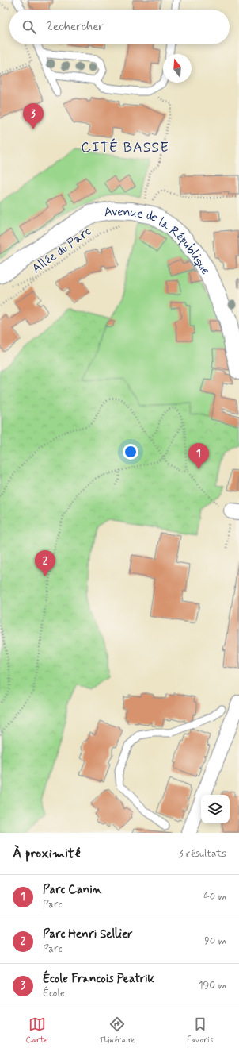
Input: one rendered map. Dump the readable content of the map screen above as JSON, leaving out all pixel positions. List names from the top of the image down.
{
  "streets": {
    "street": ["Avenue de la République"],
    "path": ["Allée du Parc"]
  },
  "districts": ["CITÉ BASSE"],
  "north": "top",
  "page": {
    "search": "Rechercher",
    "pins": ["3", "1", "2"],
    "heading": ["À proximité", "3 résultats"],
    "list": [
      {
        "mark": "1",
        "name": "Parc Canin",
        "note": "Parc",
        "value": "40 m"
      },
      {
        "mark": "2",
        "name": "Parc Henri Sellier",
        "note": "Parc",
        "value": "90 m"
      },
      {
        "mark": "3",
        "name": "École Francois Peatrik",
        "note": "École",
        "value": "190 m"
      }
    ],
    "nav": ["Carte", "Itinéraire", "Favoris"]
  }
}
